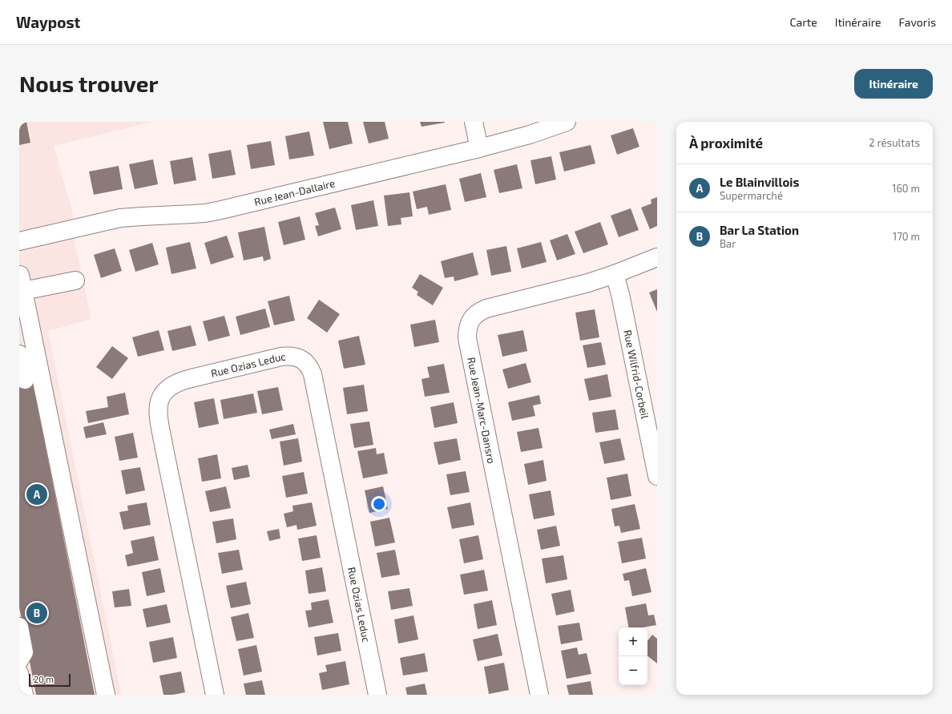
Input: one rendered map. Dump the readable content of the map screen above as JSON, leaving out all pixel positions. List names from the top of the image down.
{
  "streets": {
    "street": [
      "Rue Jean-Dallaire",
      "Rue Ozias Leduc",
      "Rue Wilfrid-Corbeil",
      "Rue Jean-Marc-Dansro"
    ]
  },
  "crossings": [
    ["Rue Wilfrid-Corbeil", "Rue Jean-Marc-Dansro"]
  ],
  "scale_bar": "20 m",
  "page": {
    "header": "Waypost",
    "nav": ["Carte", "Itinéraire", "Favoris"],
    "buttons": "Itinéraire",
    "title": "Nous trouver",
    "heading": ["À proximité", "2 résultats"],
    "list": [
      {
        "mark": "A",
        "name": "Le Blainvillois",
        "note": "Supermarché",
        "value": "160 m"
      },
      {
        "mark": "B",
        "name": "Bar La Station",
        "note": "Bar",
        "value": "170 m"
      }
    ],
    "pins": ["A", "B"],
    "map_buttons": ["+", "−"],
    "scale": "20 m"
  }
}
